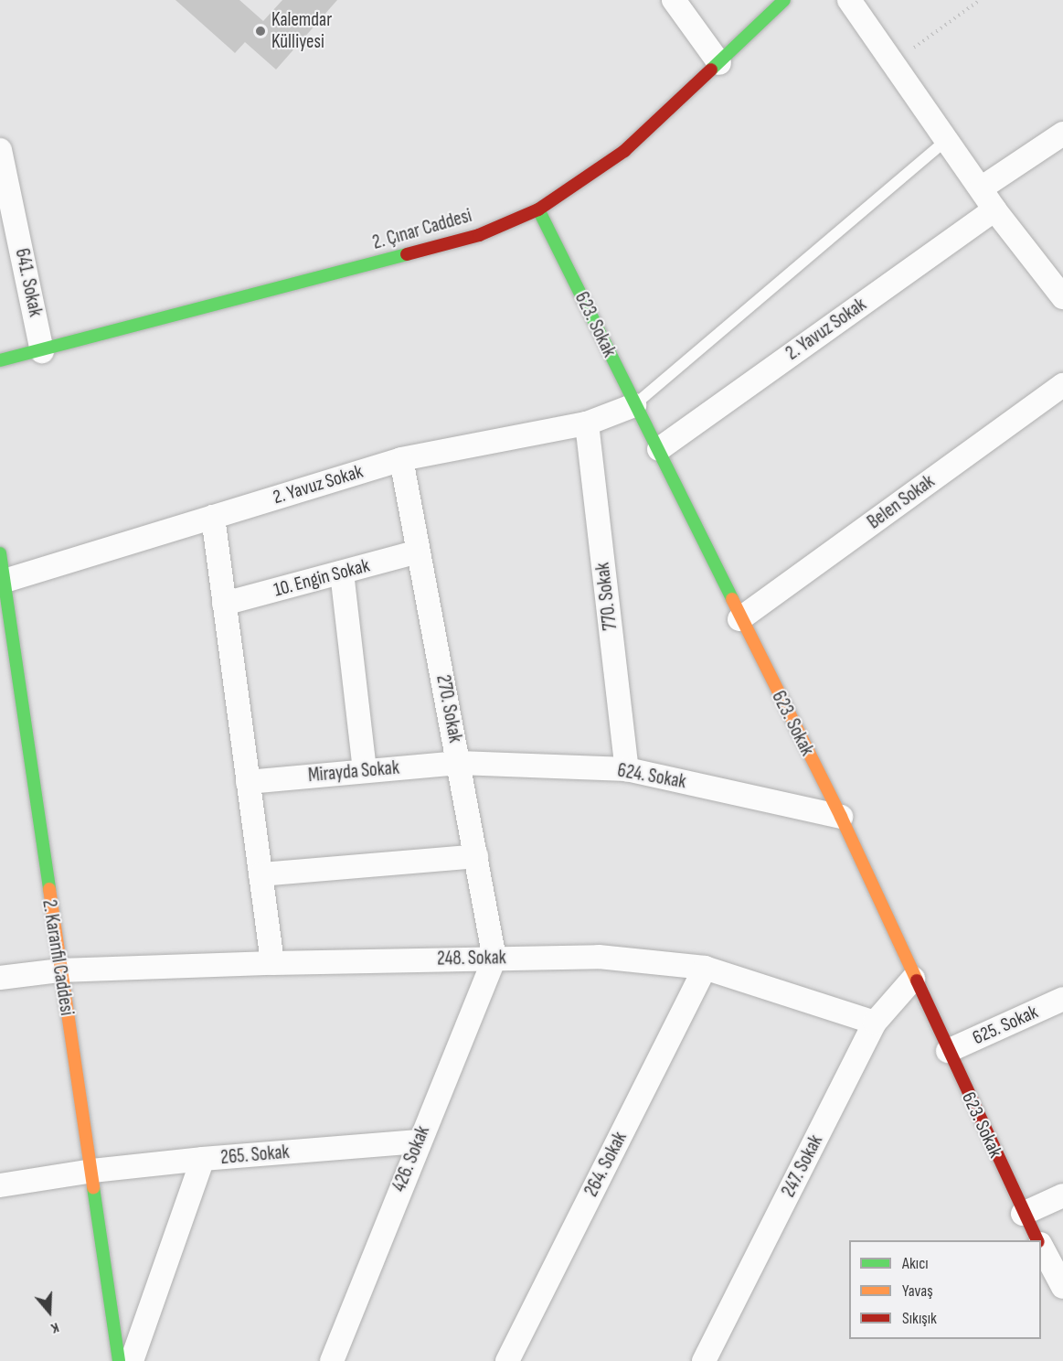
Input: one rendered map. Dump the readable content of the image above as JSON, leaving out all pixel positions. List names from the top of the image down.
{
  "streets": {
    "street": [
      "2. Çınar Caddesi",
      "641. Sokak",
      "623. Sokak",
      "2. Yavuz Sokak",
      "Belen Sokak",
      "10. Engin Sokak",
      "770. Sokak",
      "270. Sokak",
      "Mirayda Sokak",
      "624. Sokak",
      "2. Karanfil Caddesi",
      "248. Sokak",
      "625. Sokak",
      "265. Sokak",
      "426. Sokak",
      "264. Sokak",
      "247. Sokak"
    ]
  },
  "crossings": [
    ["2. Çınar Caddesi", "641. Sokak"],
    ["2. Çınar Caddesi", "623. Sokak"],
    ["623. Sokak", "2. Yavuz Sokak"],
    ["623. Sokak", "Belen Sokak"],
    ["623. Sokak", "624. Sokak"],
    ["623. Sokak", "625. Sokak"],
    ["623. Sokak", "247. Sokak"],
    ["2. Yavuz Sokak", "770. Sokak"],
    ["2. Yavuz Sokak", "270. Sokak"],
    ["2. Yavuz Sokak", "2. Karanfil Caddesi"],
    ["10. Engin Sokak", "270. Sokak"],
    ["770. Sokak", "624. Sokak"],
    ["270. Sokak", "Mirayda Sokak"],
    ["270. Sokak", "624. Sokak"],
    ["270. Sokak", "248. Sokak"],
    ["270. Sokak", "426. Sokak"],
    ["Mirayda Sokak", "624. Sokak"],
    ["2. Karanfil Caddesi", "248. Sokak"],
    ["2. Karanfil Caddesi", "265. Sokak"],
    ["248. Sokak", "426. Sokak"],
    ["248. Sokak", "264. Sokak"],
    ["248. Sokak", "247. Sokak"],
    ["265. Sokak", "426. Sokak"]
  ],
  "places": ["Kalemdar Külliyesi"],
  "legend": ["Akıcı", "Yavaş", "Sıkışık"],
  "north": "bottom"
}
